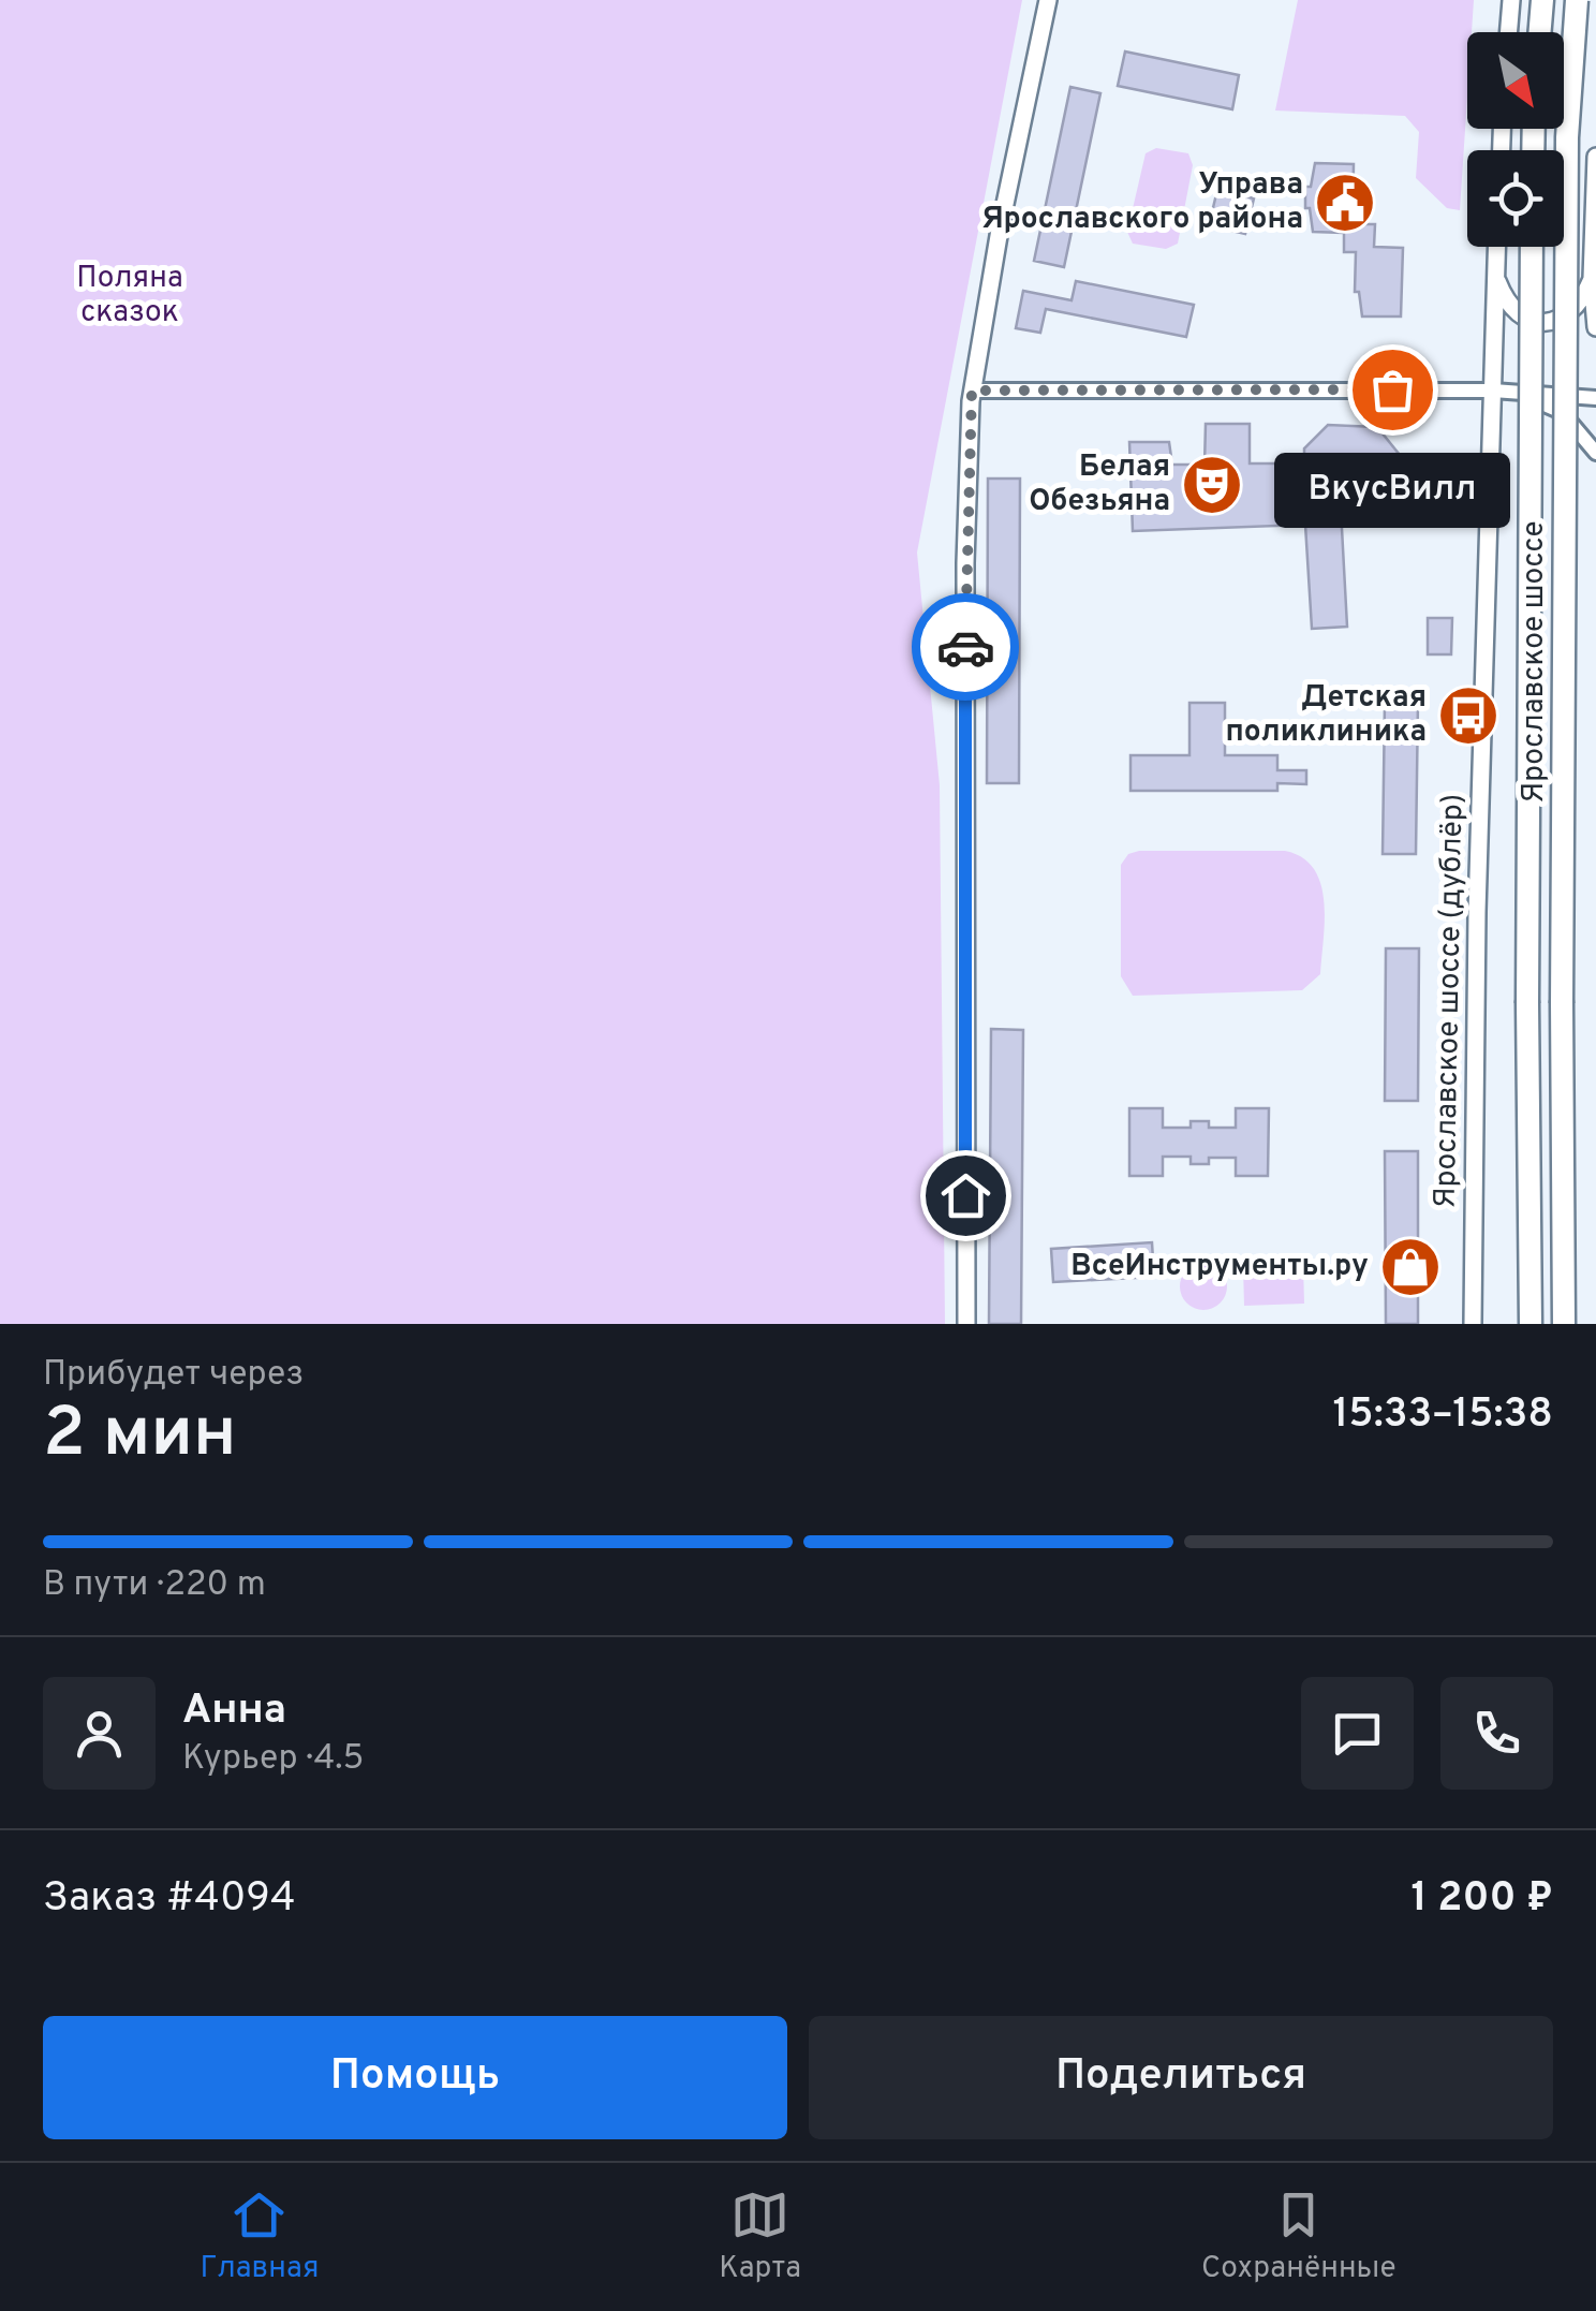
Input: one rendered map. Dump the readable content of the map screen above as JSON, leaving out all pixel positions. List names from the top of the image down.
{
  "streets": {
    "main road": ["Ярославское шоссе"],
    "street": ["Ярославское шоссе (дублёр)"]
  },
  "parks": ["Поляна сказок"],
  "places": {
    "public building": ["Управа Ярославского района"],
    "other": ["ВкусВилл"],
    "theatre": ["Белая Обезьяна"],
    "bus stop": ["Детская поликлиника"],
    "shop": ["ВсеИнструменты.ру"]
  },
  "north": "bottom right",
  "page": {
    "bubble": "ВкусВилл",
    "heading": ["2 мин", "Прибудет через", "15:33–15:38"],
    "panel": [
      "Анна",
      "Курьер · 4.5",
      "Заказ #4094",
      "1 200 ₽"
    ],
    "bar": "В пути · 220 m",
    "buttons": ["Помощь", "Поделиться"],
    "tabs": ["Главная", "Карта", "Сохранённые"]
  }
}
